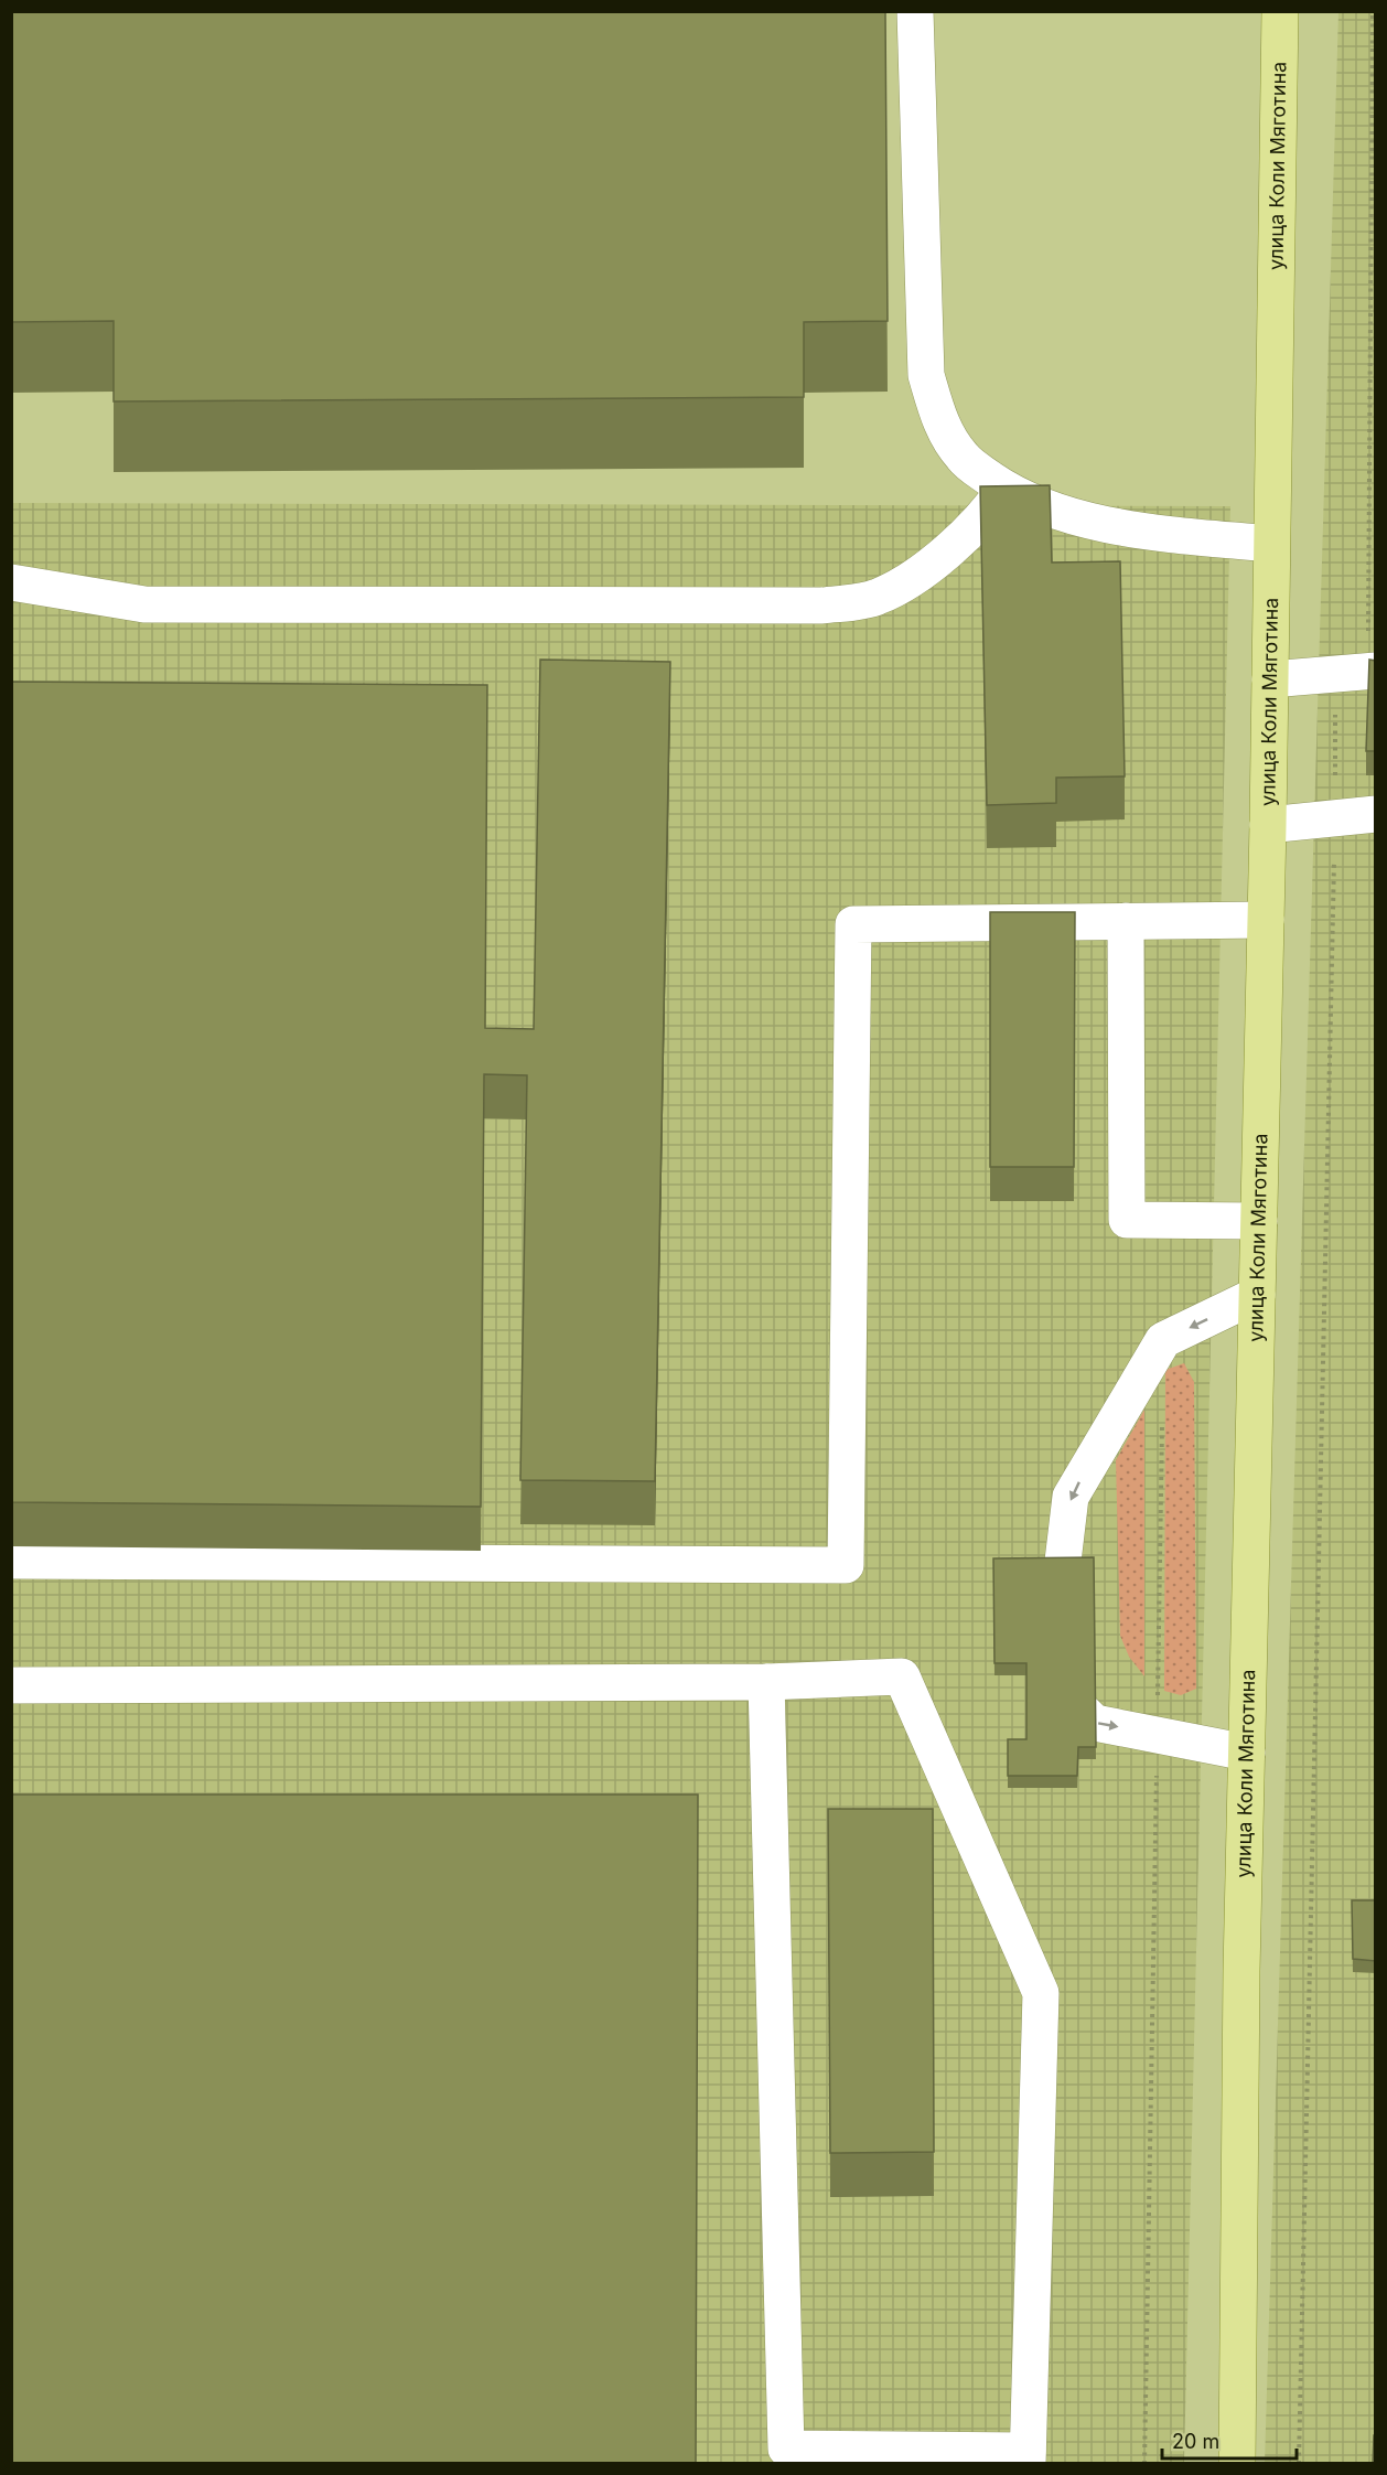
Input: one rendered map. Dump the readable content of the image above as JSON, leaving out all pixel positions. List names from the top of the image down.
{
  "streets": {
    "main road": ["улица Коли Мяготина"]
  },
  "scale_bar": "20 m"
}
